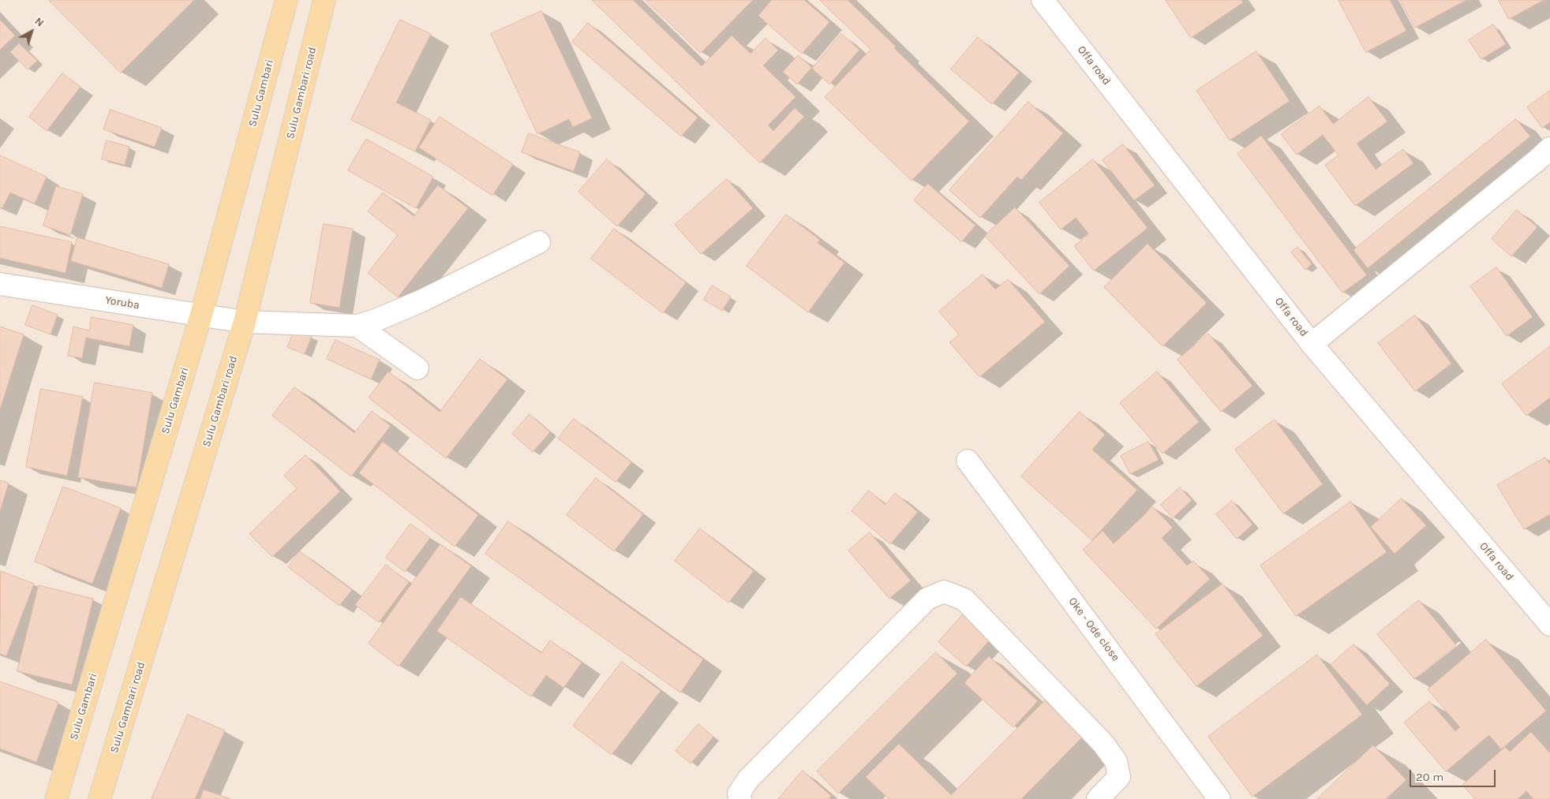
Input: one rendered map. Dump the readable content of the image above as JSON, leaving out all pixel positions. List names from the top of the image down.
{
  "streets": {
    "main road": ["Sulu Gambari", "Sulu Gambari road"],
    "street": ["Offa road", "Yoruba", "Oke - Ode close"]
  },
  "crossings": [
    ["Sulu Gambari", "Yoruba"],
    ["Sulu Gambari road", "Yoruba"]
  ],
  "scale_bar": "20 m",
  "north": "top right"
}
